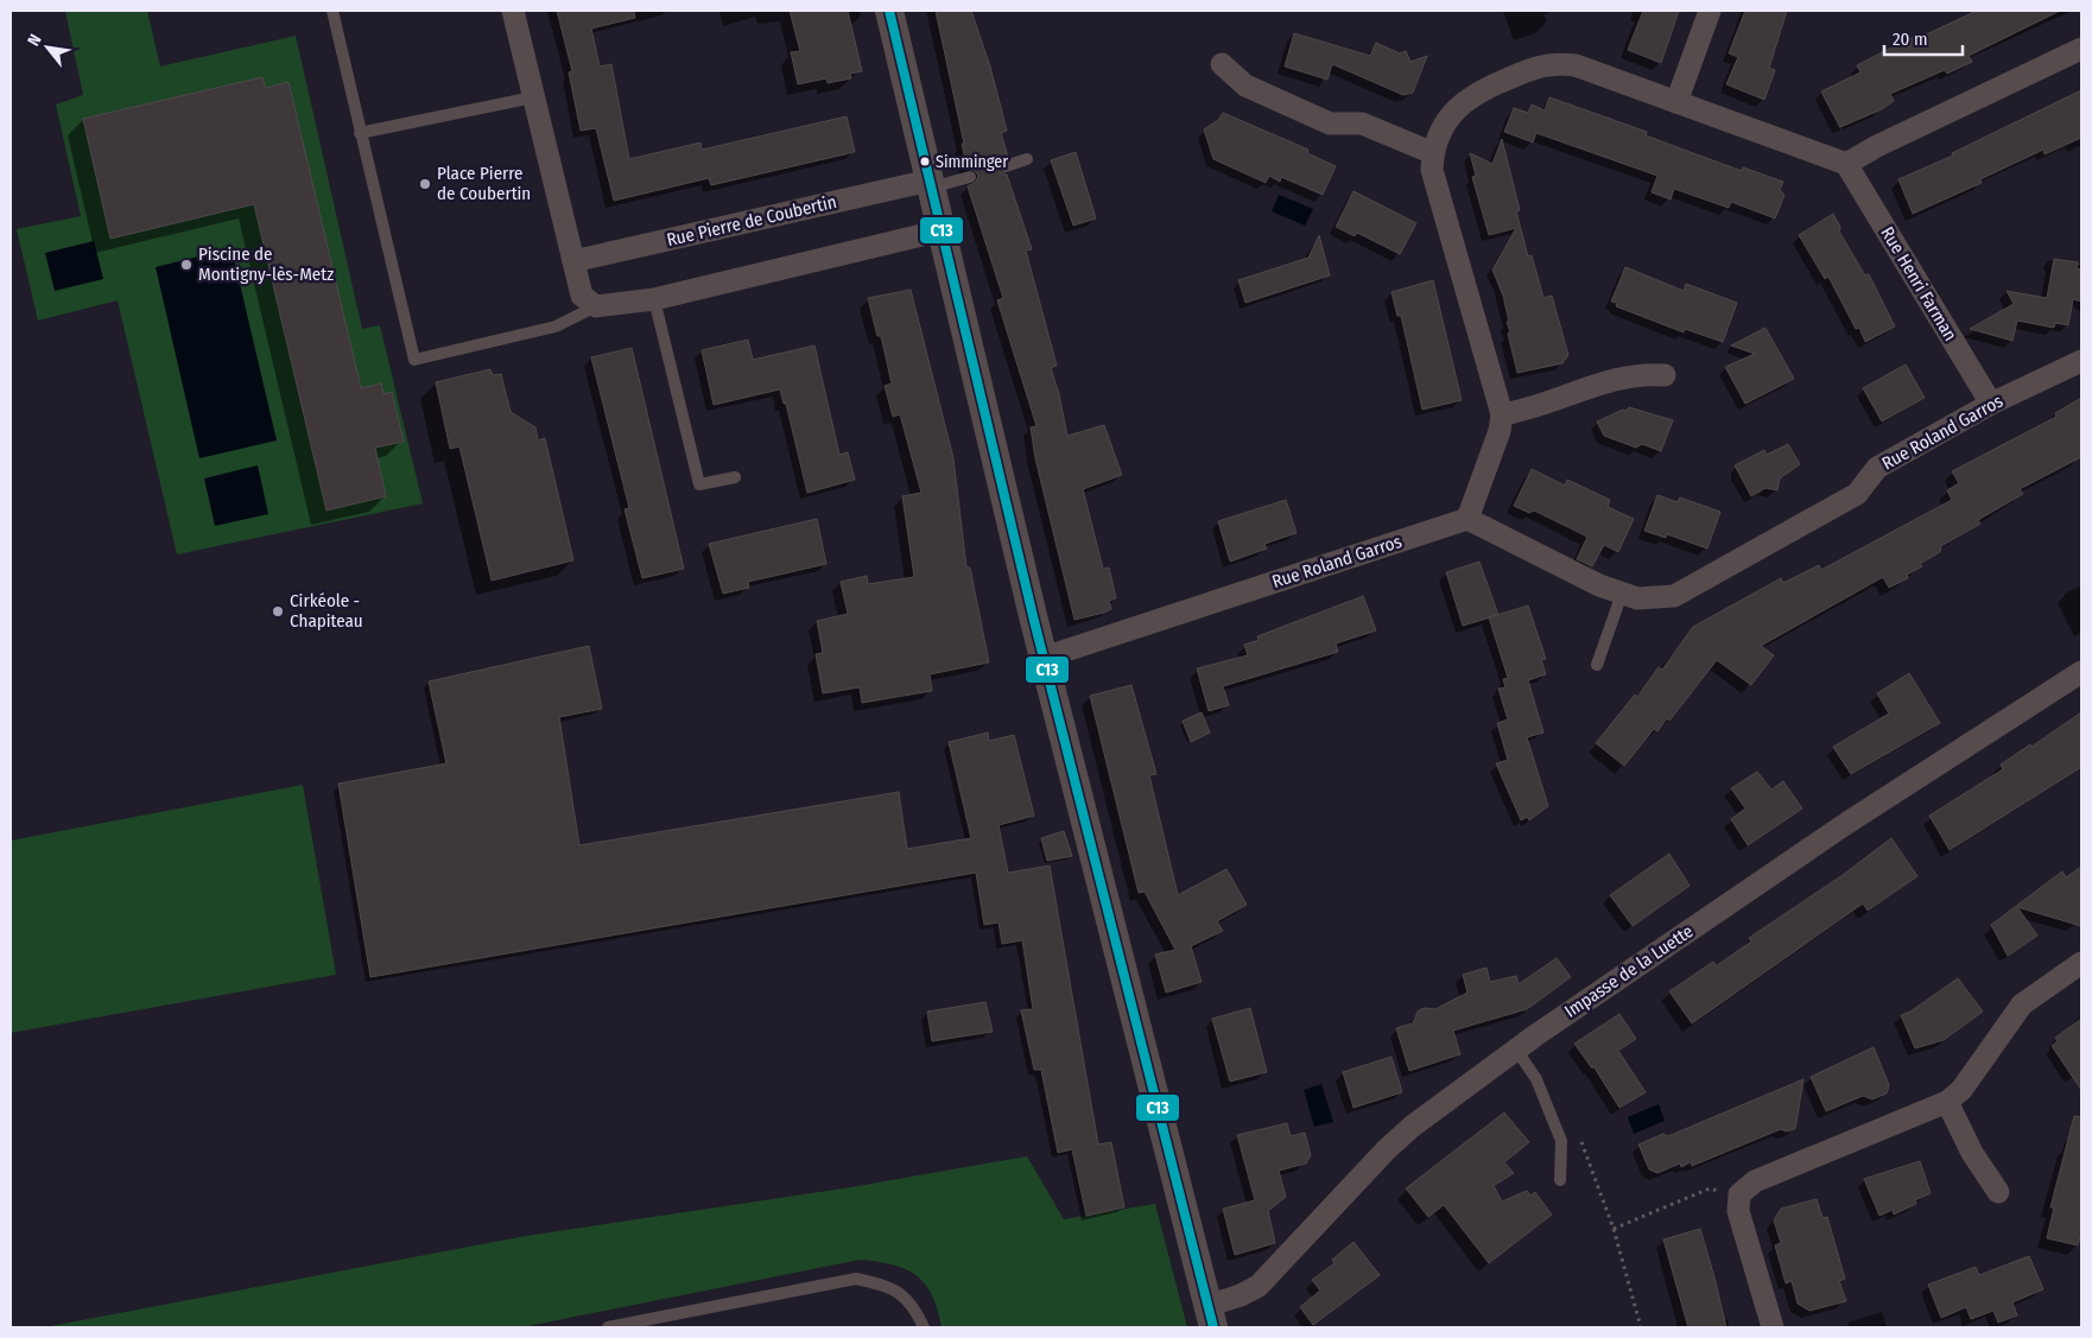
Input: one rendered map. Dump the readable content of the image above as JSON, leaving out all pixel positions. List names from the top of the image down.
{
  "streets": {
    "street": [
      "Rue Pierre de Coubertin",
      "Rue Henri Farman",
      "Rue Roland Garros",
      "Impasse de la Luette"
    ]
  },
  "crossings": [
    ["Rue Henri Farman", "Rue Roland Garros"]
  ],
  "places": [
    "Simminger",
    "Place Pierre de Coubertin",
    "Piscine de Montigny-lès-Metz",
    "Cirkéole - Chapiteau"
  ],
  "lines": ["transit line C13"],
  "scale_bar": "20 m",
  "north": "top left"
}
